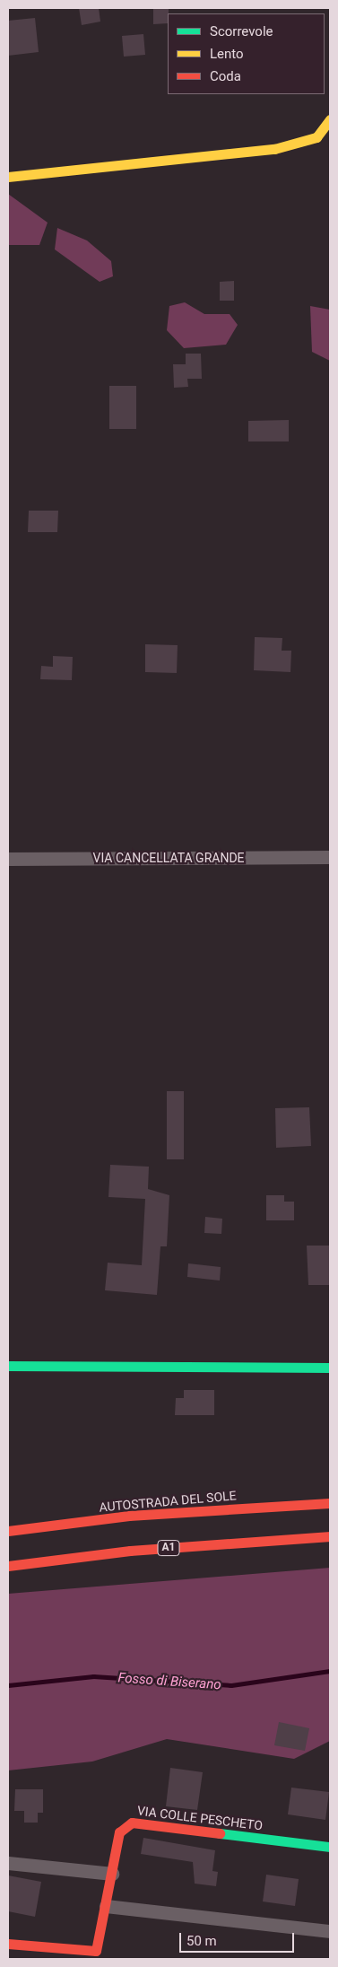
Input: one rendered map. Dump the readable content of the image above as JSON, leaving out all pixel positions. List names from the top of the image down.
{
  "streets": {
    "main road": ["AUTOSTRADA DEL SOLE", "A1", "VIA COLLE PESCHETO"],
    "street": ["VIA CANCELLATA GRANDE"]
  },
  "water": ["Fosso di Biserano"],
  "legend": ["Scorrevole", "Lento", "Coda"],
  "scale_bar": "50 m"
}
